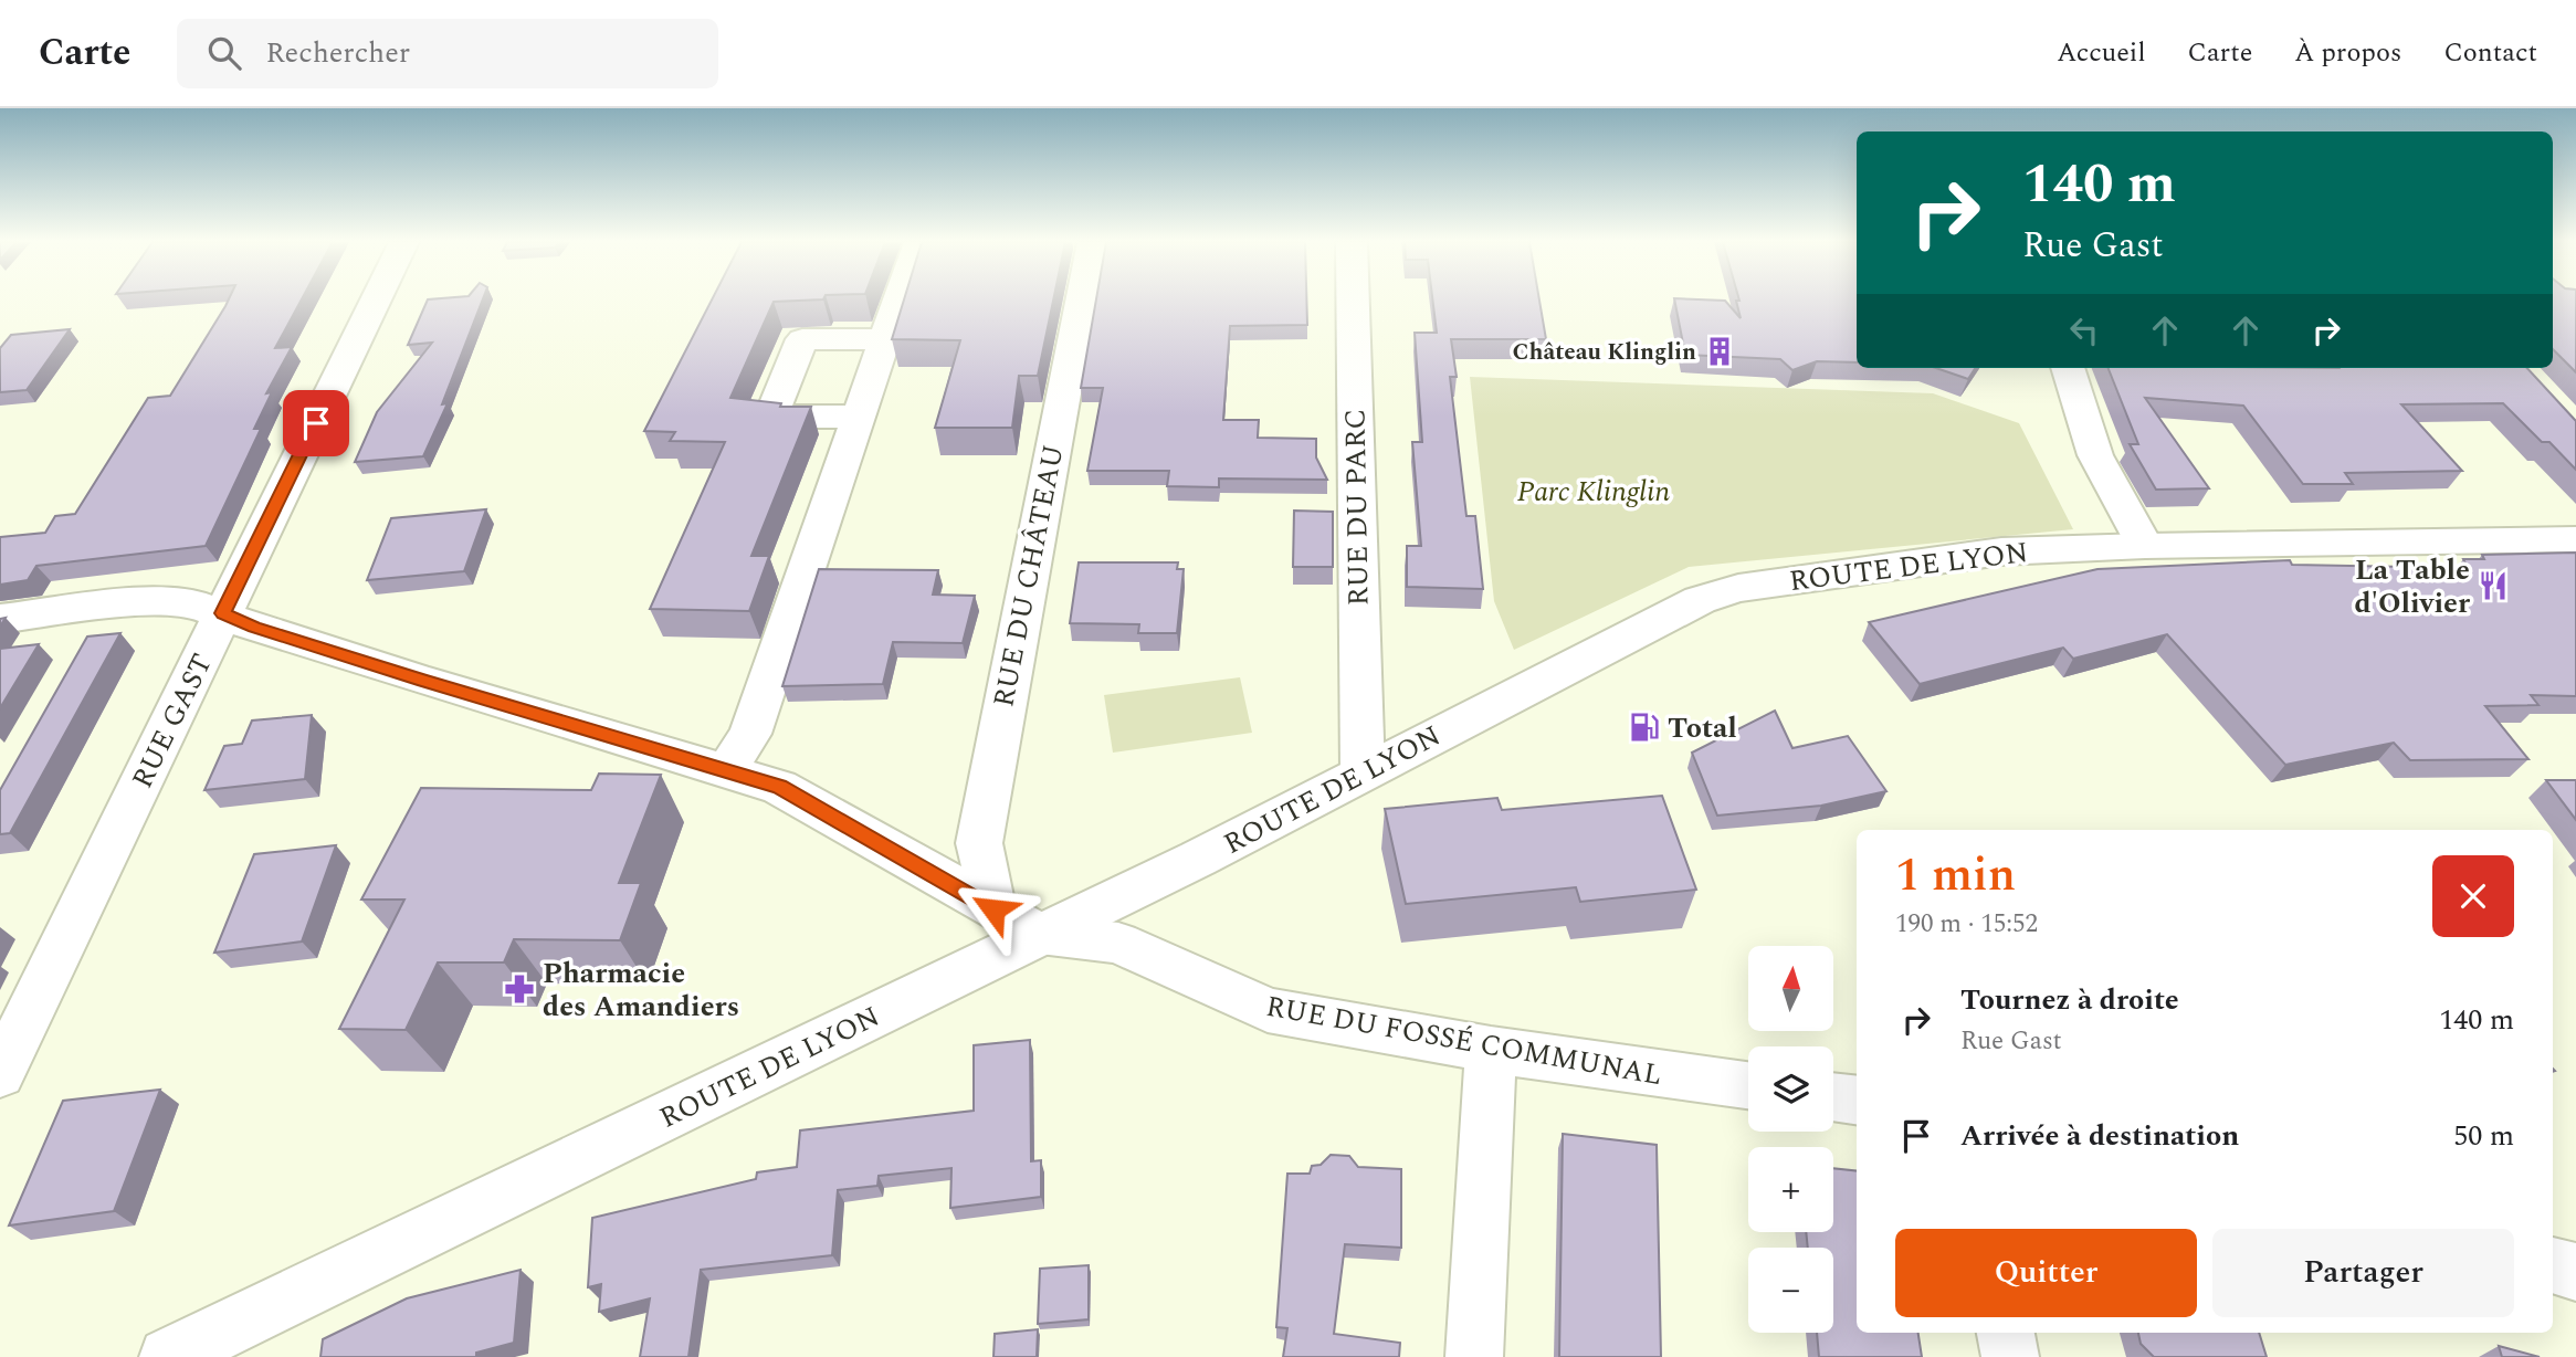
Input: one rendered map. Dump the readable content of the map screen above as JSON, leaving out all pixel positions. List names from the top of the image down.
{
  "streets": {
    "street": [
      "RUE DU PARC",
      "ROUTE DE LYON",
      "RUE DU CHÂTEAU",
      "RUE GAST",
      "RUE DU FOSSÉ COMMUNAL"
    ]
  },
  "crossings": [
    ["RUE DU PARC", "ROUTE DE LYON"],
    ["ROUTE DE LYON", "RUE DU FOSSÉ COMMUNAL"]
  ],
  "parks": ["Parc Klinglin"],
  "places": {
    "building": ["Château Klinglin"],
    "restaurant": ["La Table d'Olivier"],
    "fuel station": ["Total"],
    "pharmacy": ["Pharmacie des Amandiers"]
  },
  "north": "top",
  "page": {
    "header": "Carte",
    "search": "Rechercher",
    "nav": [
      "Accueil",
      "Carte",
      "À propos",
      "Contact"
    ],
    "turn": ["140 m", "Rue Gast"],
    "heading": ["1 min", "190 m · 15:52"],
    "map_buttons": ["+", "−"],
    "list": [
      {
        "name": "Tournez à droite",
        "note": "Rue Gast",
        "value": "140 m"
      },
      {
        "name": "Arrivée à destination",
        "value": "50 m"
      }
    ],
    "buttons": ["Quitter", "Partager"]
  }
}
